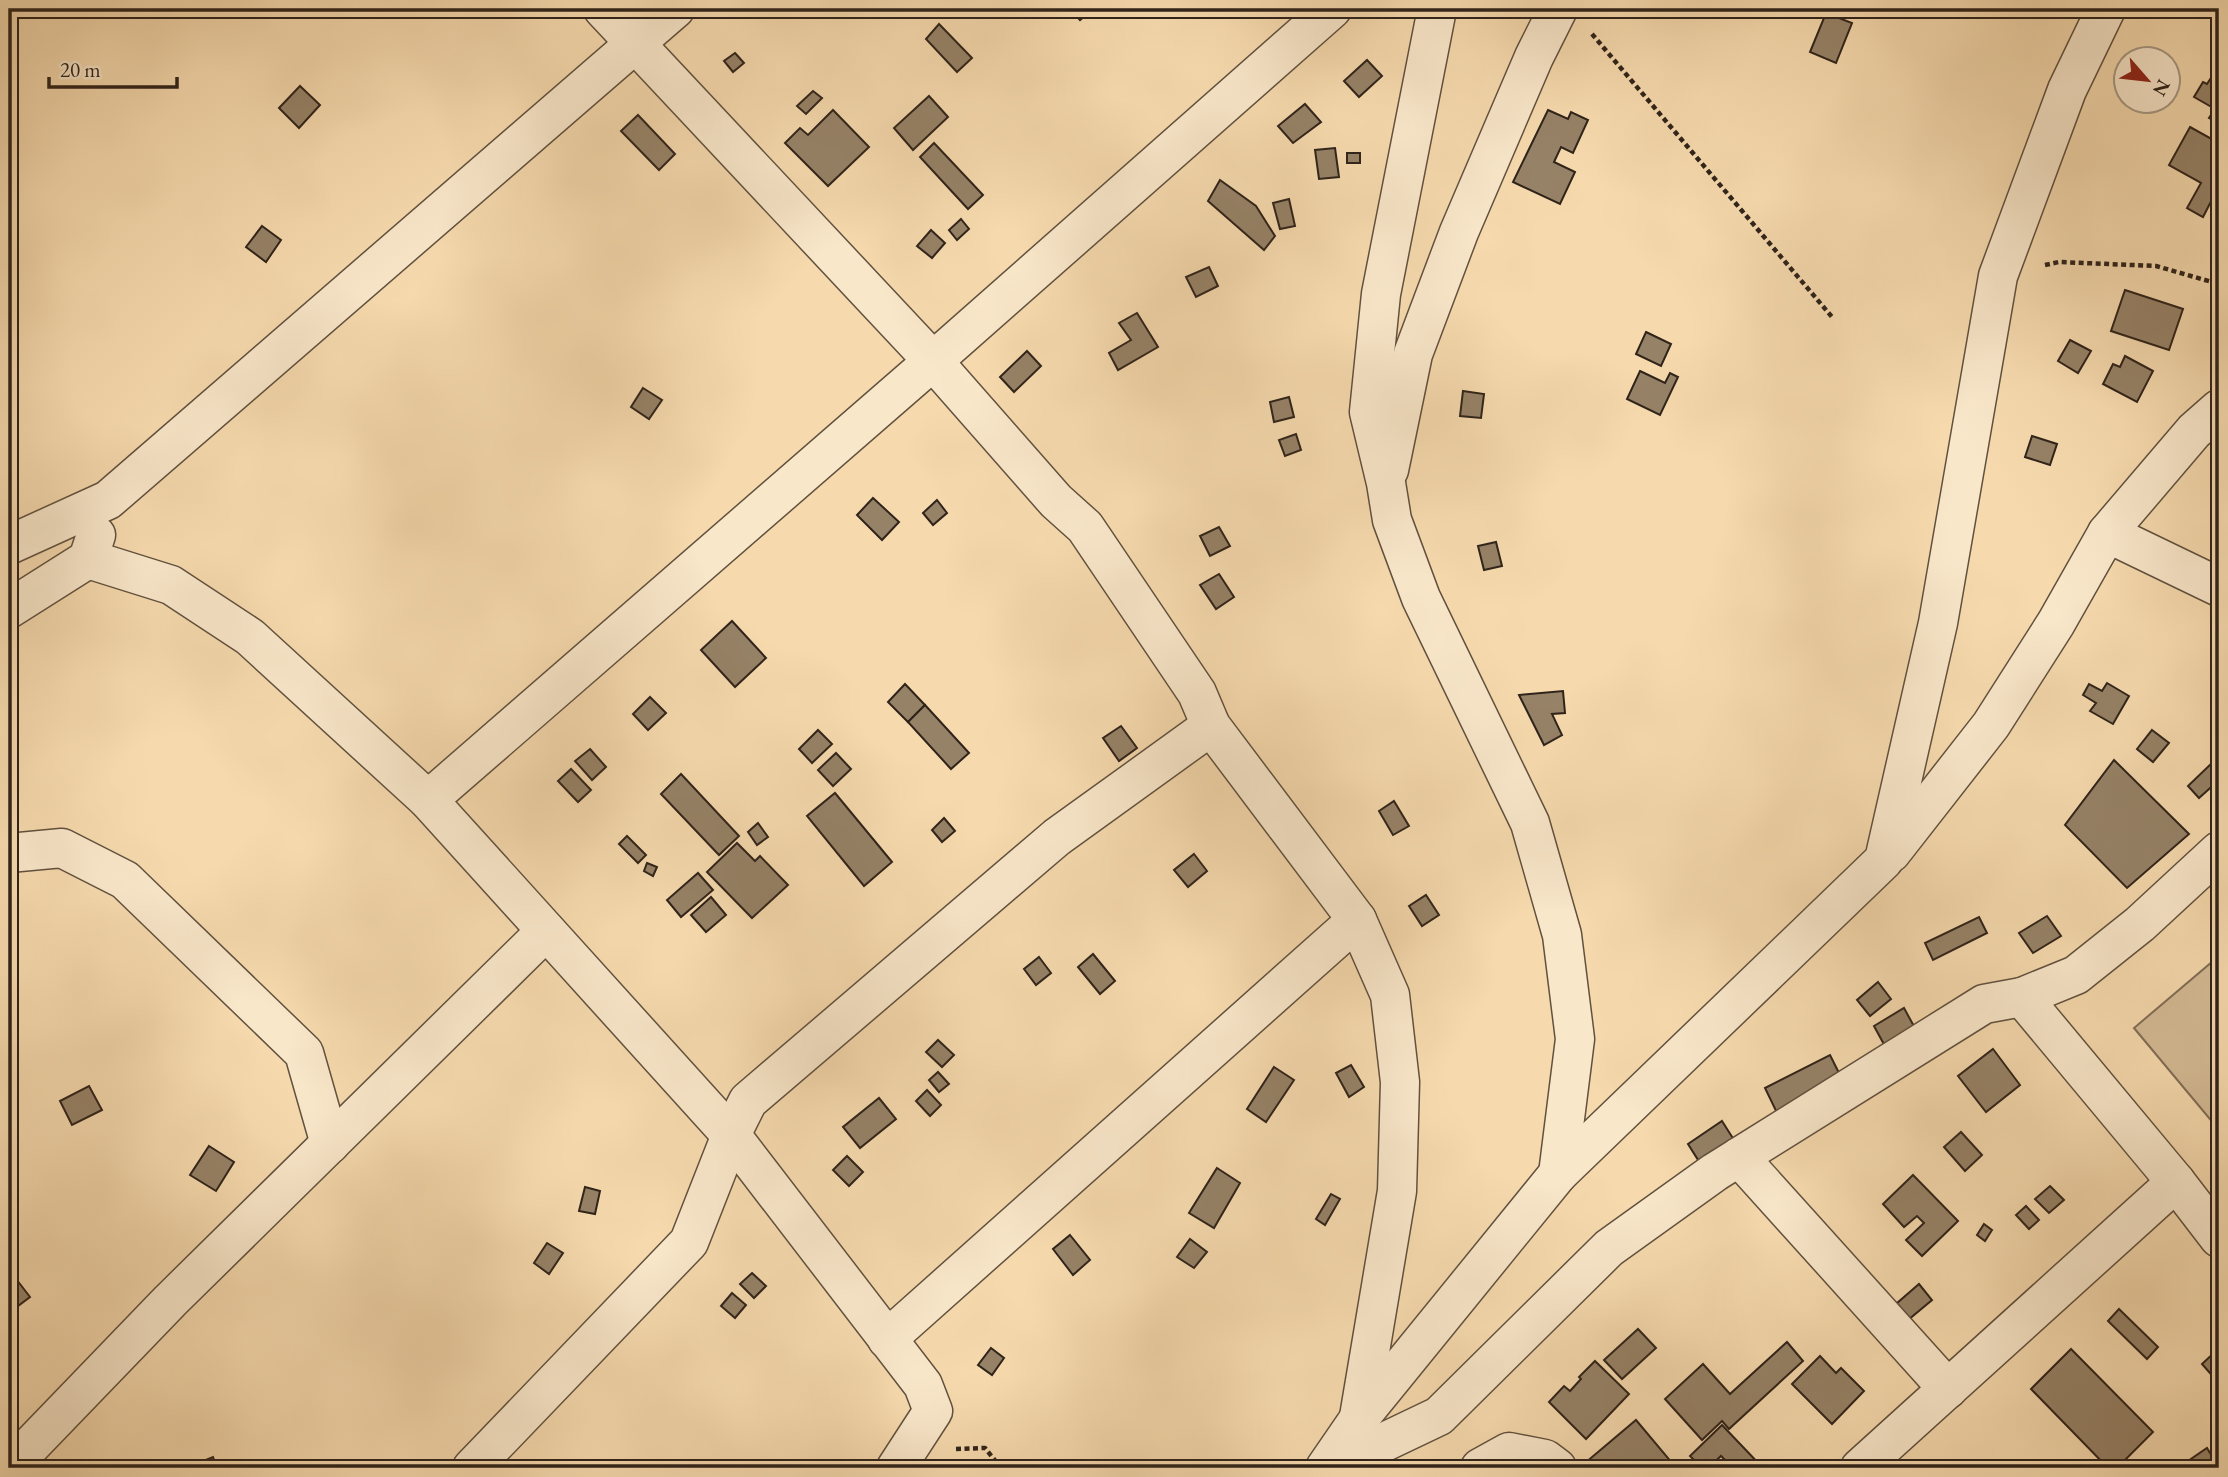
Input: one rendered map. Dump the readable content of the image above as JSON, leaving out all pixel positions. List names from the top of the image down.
{
  "scale_bar": "20 m",
  "north": "bottom right"
}
